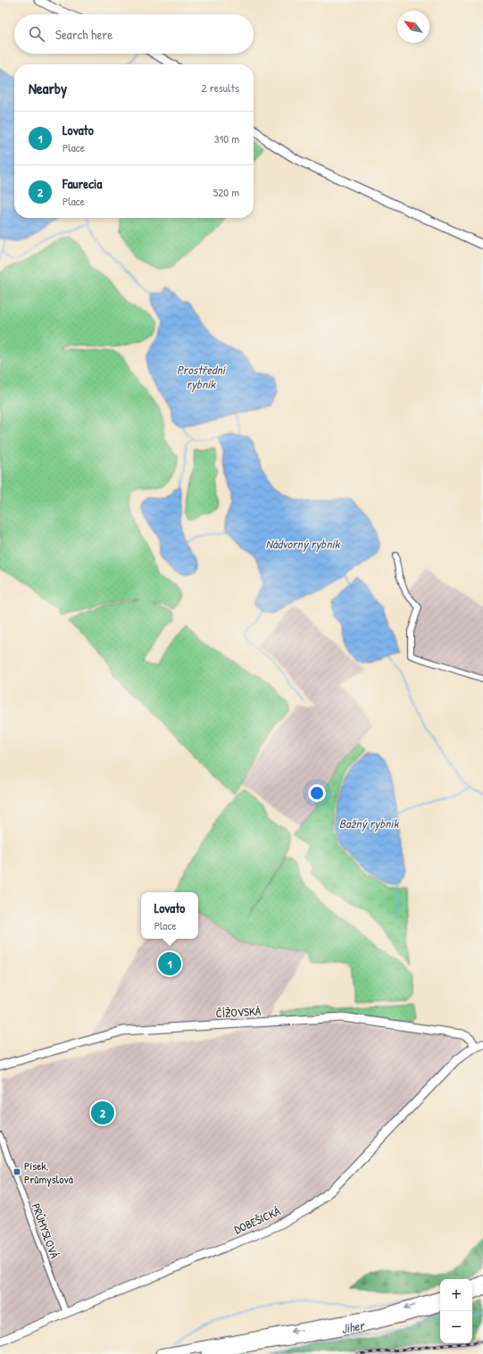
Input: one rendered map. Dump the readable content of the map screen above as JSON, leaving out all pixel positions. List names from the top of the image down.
{
  "streets": {
    "street": ["ČÍŽOVSKÁ", "DOBEŠICKÁ", "PRŮMYSLOVÁ"]
  },
  "crossings": [
    ["ČÍŽOVSKÁ", "DOBEŠICKÁ"],
    ["DOBEŠICKÁ", "PRŮMYSLOVÁ"]
  ],
  "water": [
    "Prostřední rybník",
    "Nádvorný rybník",
    "Bažný rybník",
    "Jiher"
  ],
  "places": {
    "transit": ["Písek, Průmyslová"]
  },
  "north": "top left",
  "page": {
    "search": "Search here",
    "heading": ["Nearby", "2 results"],
    "list": [
      {
        "mark": "1",
        "name": "Lovato",
        "note": "Place",
        "value": "310 m"
      },
      {
        "mark": "2",
        "name": "Faurecia",
        "note": "Place",
        "value": "520 m"
      }
    ],
    "popup": ["Lovato", "Place"],
    "pins": ["1", "2"],
    "map_buttons": ["+", "−"]
  }
}
